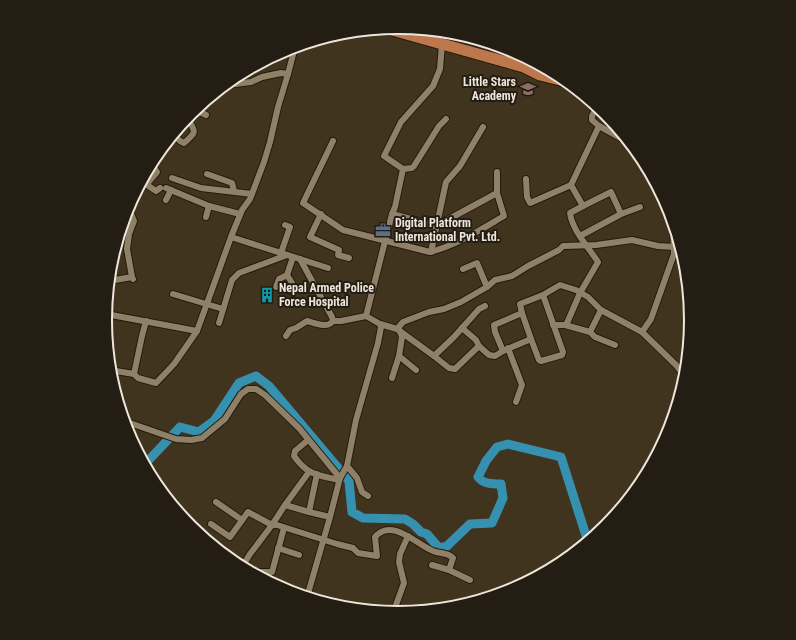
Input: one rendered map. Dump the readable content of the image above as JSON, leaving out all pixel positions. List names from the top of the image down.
{
  "places": {
    "school or university": ["Little Stars Academy"],
    "office": ["Digital Platform International Pvt. Ltd."],
    "building": ["Nepal Armed Police Force Hospital"]
  }
}
